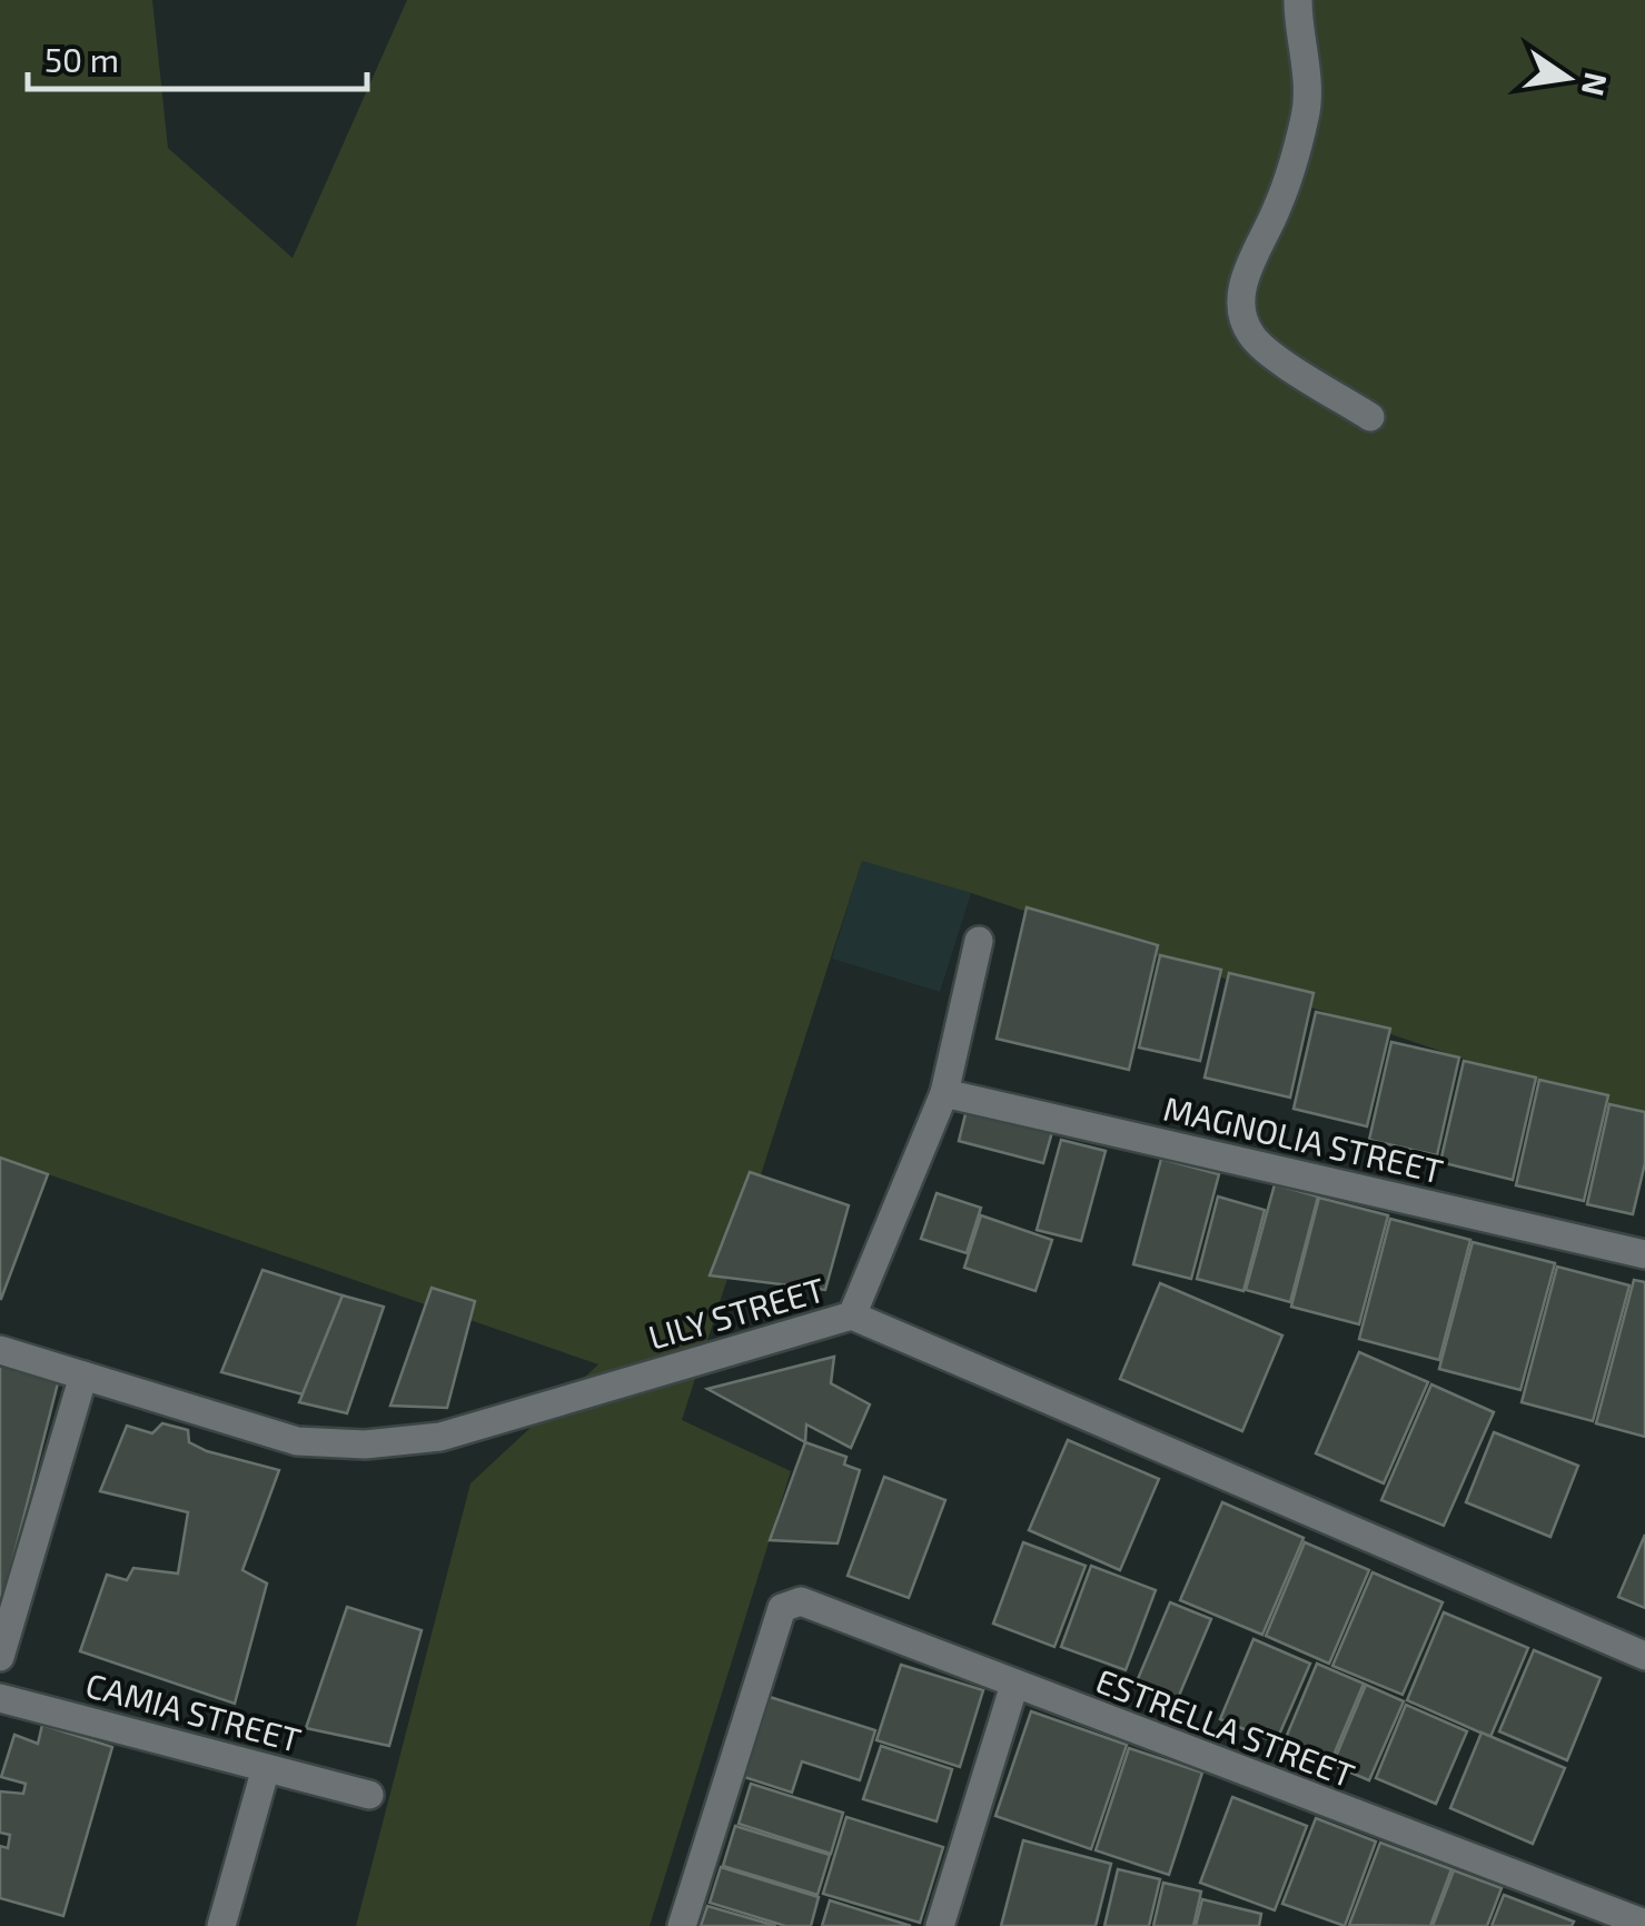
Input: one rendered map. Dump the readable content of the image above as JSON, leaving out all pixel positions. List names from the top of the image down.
{
  "streets": {
    "street": [
      "MAGNOLIA STREET",
      "LILY STREET",
      "CAMIA STREET",
      "ESTRELLA STREET"
    ]
  },
  "scale_bar": "50 m",
  "north": "right"
}
